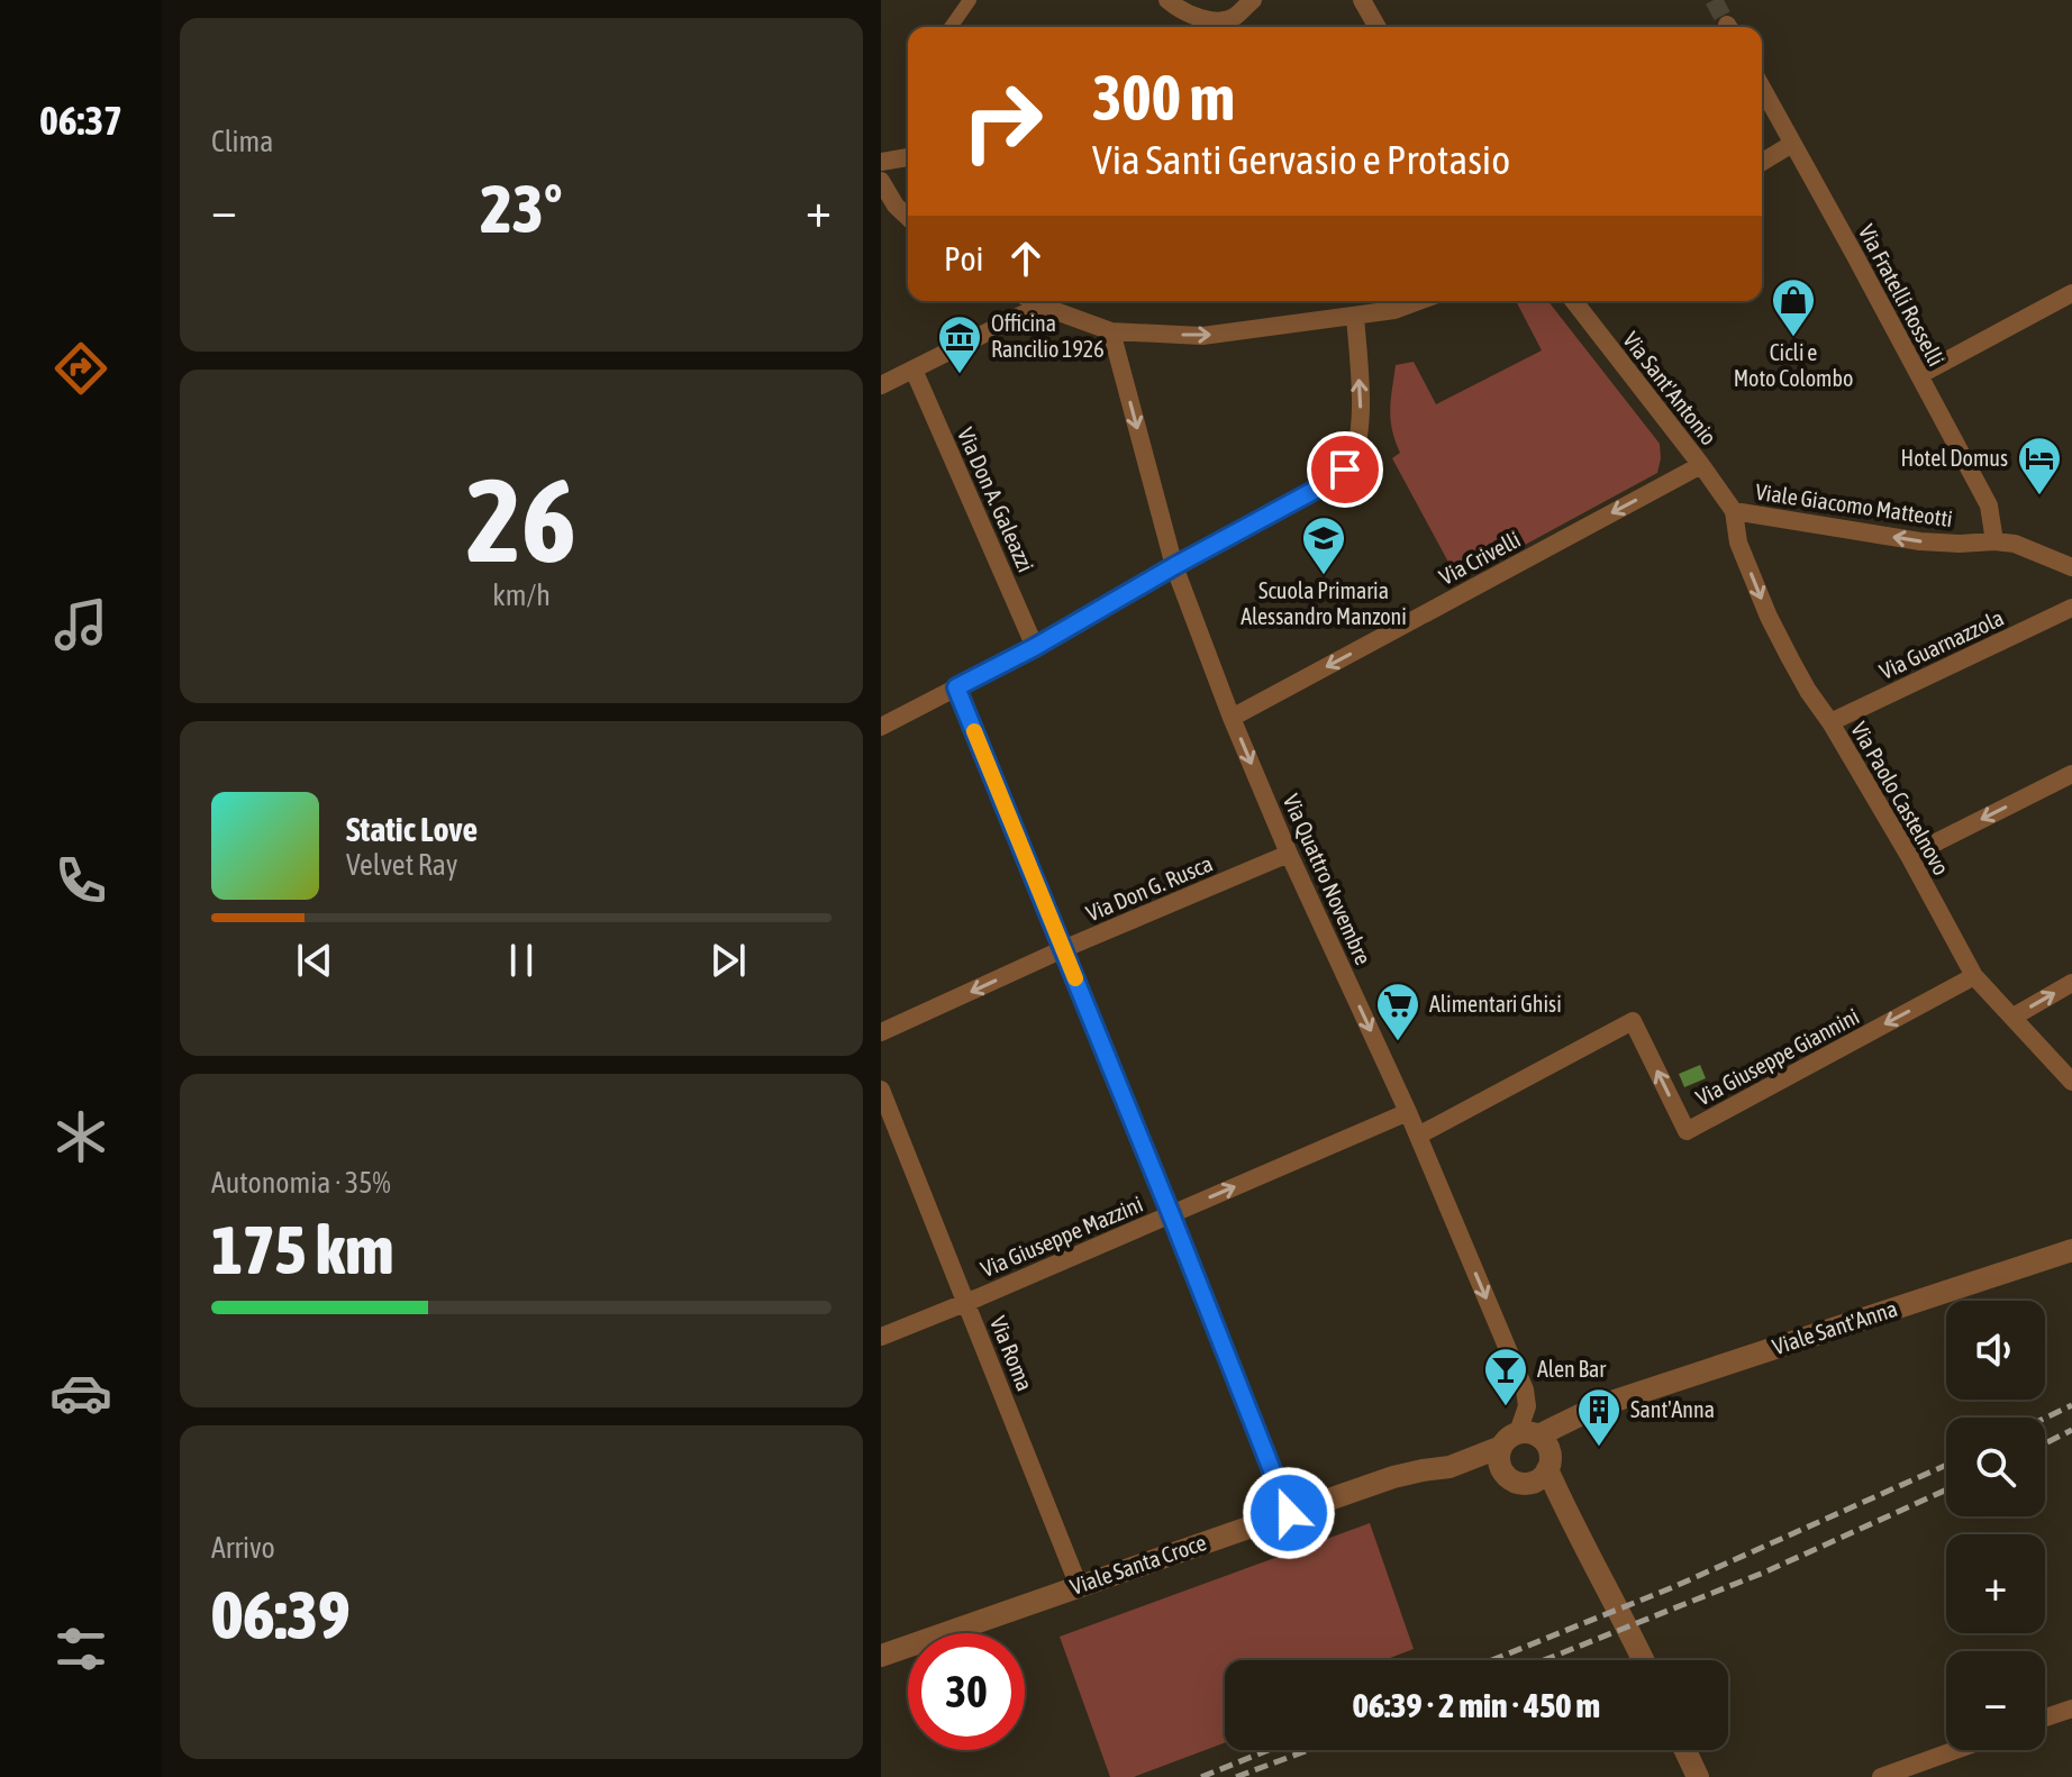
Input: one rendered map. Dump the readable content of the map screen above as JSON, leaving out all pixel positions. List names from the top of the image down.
{
  "streets": {
    "street": [
      "Via Fratelli Rosselli",
      "Via Sant'Antonio",
      "Via Don A. Galeazzi",
      "Viale Giacomo Matteotti",
      "Via Crivelli",
      "Via Guarnazzola",
      "Via Paolo Castelnovo",
      "Via Quattro Novembre",
      "Via Don G. Rusca",
      "Via Giuseppe Giannini",
      "Via Giuseppe Mazzini",
      "Viale Sant'Anna",
      "Via Roma",
      "Viale Santa Croce"
    ]
  },
  "crossings": [
    ["Via Fratelli Rosselli", "Viale Giacomo Matteotti"],
    ["Via Sant'Antonio", "Viale Giacomo Matteotti"],
    ["Via Sant'Antonio", "Via Crivelli"],
    ["Via Sant'Antonio", "Via Paolo Castelnovo"],
    ["Viale Giacomo Matteotti", "Via Paolo Castelnovo"],
    ["Via Crivelli", "Via Quattro Novembre"],
    ["Via Guarnazzola", "Via Paolo Castelnovo"],
    ["Via Paolo Castelnovo", "Via Giuseppe Giannini"],
    ["Via Quattro Novembre", "Via Don G. Rusca"],
    ["Via Quattro Novembre", "Via Giuseppe Giannini"],
    ["Via Quattro Novembre", "Via Giuseppe Mazzini"],
    ["Via Quattro Novembre", "Viale Sant'Anna"],
    ["Via Quattro Novembre", "Viale Santa Croce"],
    ["Via Giuseppe Mazzini", "Via Roma"],
    ["Viale Sant'Anna", "Viale Santa Croce"],
    ["Via Roma", "Viale Santa Croce"]
  ],
  "one_way": [
    "Viale Giacomo Matteotti",
    "Via Crivelli",
    "Via Quattro Novembre",
    "Via Don G. Rusca",
    "Via Giuseppe Giannini",
    "Via Giuseppe Mazzini"
  ],
  "places": {
    "shop": ["Cicli e Moto Colombo"],
    "museum": ["Officina Rancilio 1926"],
    "hotel": ["Hotel Domus"],
    "school or university": ["Scuola Primaria Alessandro Manzoni"],
    "supermarket": ["Alimentari Ghisi"],
    "bar": ["Alen Bar"],
    "building": ["Sant'Anna"]
  },
  "page": {
    "tabs": "06:37",
    "tile": [
      "Clima",
      ["26", "km/h"],
      ["Autonomia · 35%", "175 km"],
      ["Arrivo", "06:39"]
    ],
    "turn": ["300 m", "Via Santi Gervasio e Protasio"],
    "heat": ["−", "23°", "+"],
    "then": "Poi",
    "song": ["Static Love", "Velvet Ray"],
    "map_buttons": ["+", "−"],
    "limit": "30",
    "trip": "06:39 · 2 min · 450 m"
  }
}
